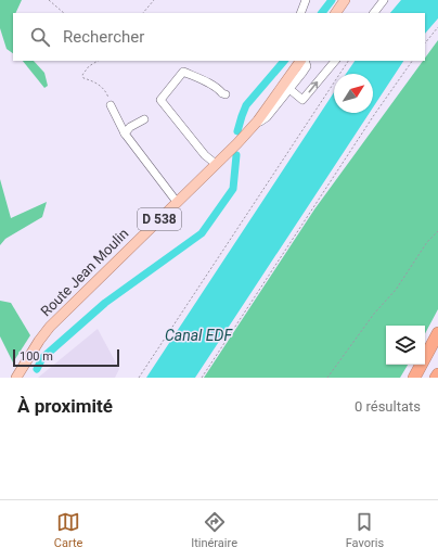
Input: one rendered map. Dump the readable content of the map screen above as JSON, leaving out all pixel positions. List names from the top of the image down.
{
  "streets": {
    "main road": ["D 538", "Route Jean Moulin"]
  },
  "water": ["Canal EDF"],
  "scale_bar": "100 m",
  "north": "top right",
  "page": {
    "search": "Rechercher",
    "scale": "100 m",
    "heading": ["À proximité", "0 résultats"],
    "nav": ["Carte", "Itinéraire", "Favoris"]
  }
}
